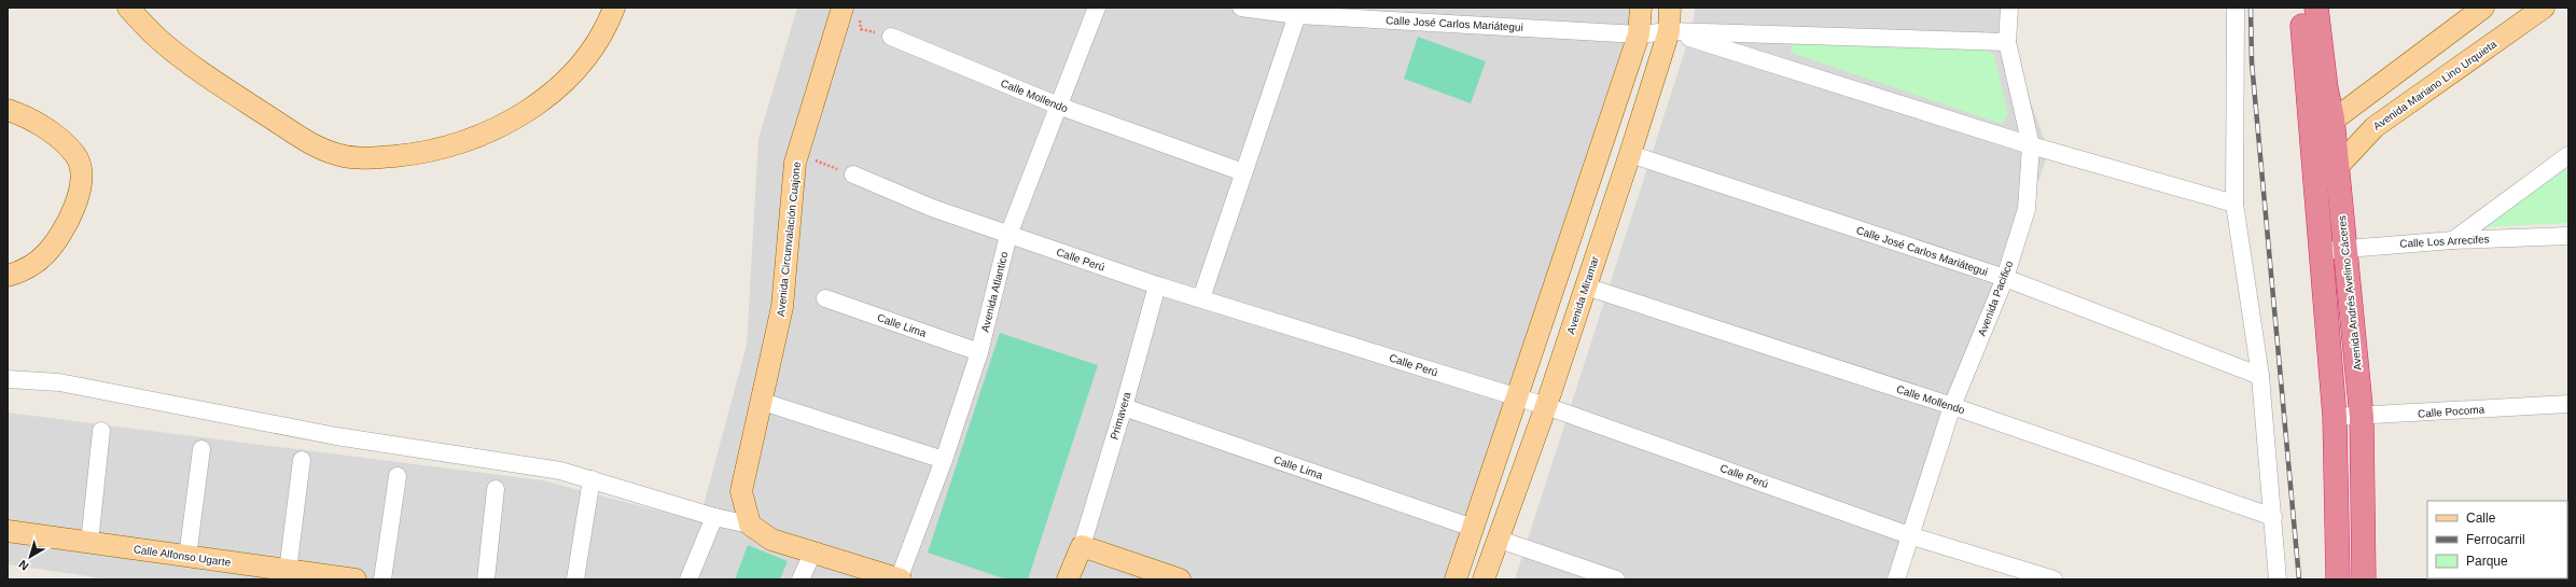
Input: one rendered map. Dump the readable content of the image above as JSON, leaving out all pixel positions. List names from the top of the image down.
{
  "streets": {
    "highway": ["Avenida Andrés Avelino Cáceres"],
    "main road": [
      "Avenida Mariano Lino Urquieta",
      "Avenida Circunvalación Cuajone",
      "Avenida Miramar",
      "Calle Alfonso Ugarte"
    ],
    "street": [
      "Calle José Carlos Mariátegui",
      "Calle Mollendo",
      "Calle Los Arrecifes",
      "Calle Perú",
      "Avenida Atlantico",
      "Avenida Pacifico",
      "Calle Lima",
      "Calle Pocoma",
      "Primavera"
    ]
  },
  "crossings": [
    ["Calle José Carlos Mariátegui", "Avenida Miramar"],
    ["Calle José Carlos Mariátegui", "Avenida Pacifico"],
    ["Avenida Mariano Lino Urquieta", "Avenida Andrés Avelino Cáceres"],
    ["Calle Mollendo", "Avenida Atlantico"],
    ["Calle Mollendo", "Avenida Miramar"],
    ["Calle Mollendo", "Avenida Pacifico"],
    ["Calle Los Arrecifes", "Avenida Andrés Avelino Cáceres"],
    ["Calle Perú", "Avenida Atlantico"],
    ["Calle Perú", "Avenida Miramar"],
    ["Calle Perú", "Avenida Pacifico"],
    ["Calle Perú", "Primavera"],
    ["Avenida Atlantico", "Calle Lima"],
    ["Avenida Andrés Avelino Cáceres", "Calle Pocoma"],
    ["Calle Lima", "Primavera"]
  ],
  "legend": ["Calle", "Ferrocarril", "Parque"],
  "north": "bottom left"
}
